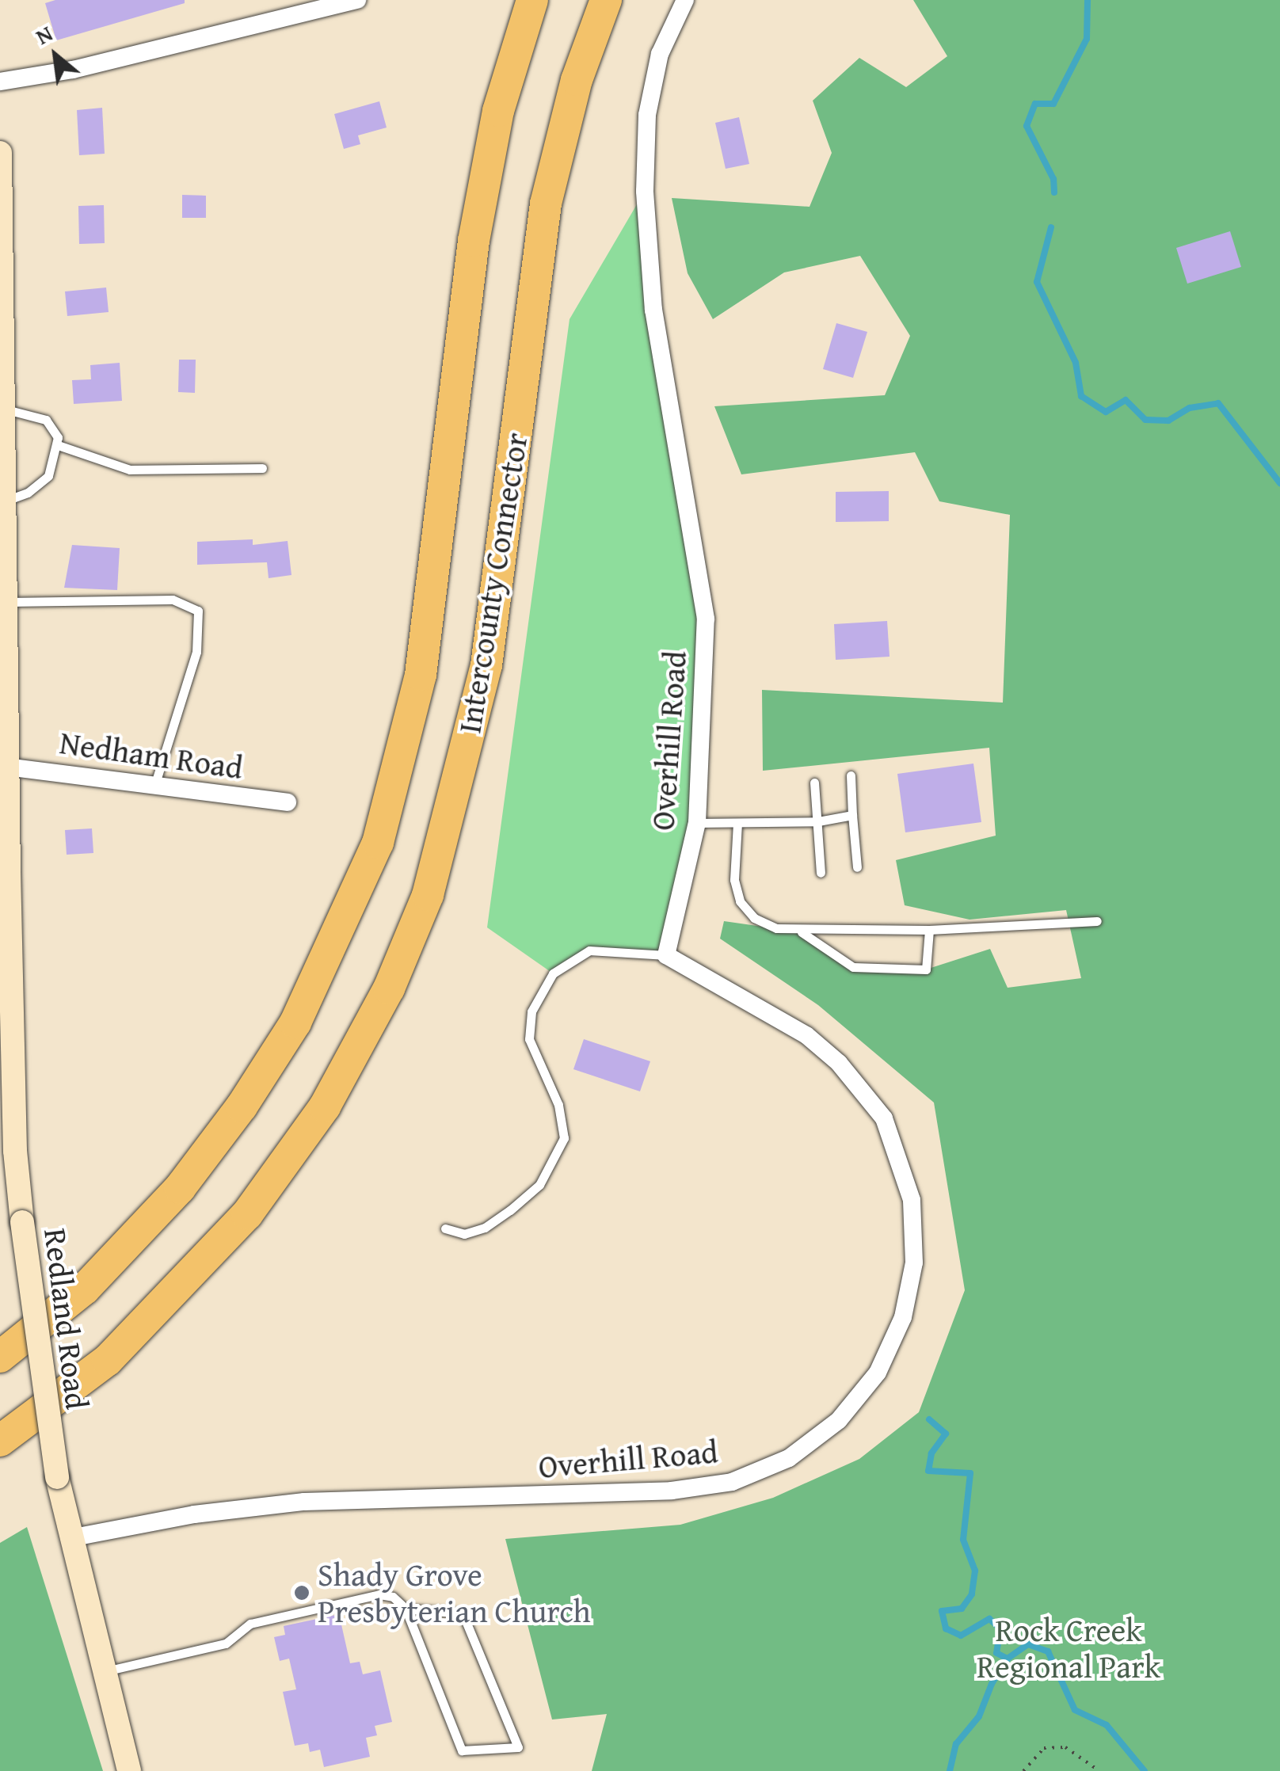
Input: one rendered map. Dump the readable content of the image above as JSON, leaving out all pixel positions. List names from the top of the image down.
{
  "streets": {
    "highway": ["Intercounty Connector"],
    "main road": ["Redland Road"],
    "street": ["Overhill Road", "Nedham Road"]
  },
  "crossings": [
    ["Overhill Road", "Redland Road"],
    ["Nedham Road", "Redland Road"]
  ],
  "parks": ["Rock Creek Regional Park"],
  "places": ["Shady Grove Presbyterian Church"],
  "north": "top left"
}
